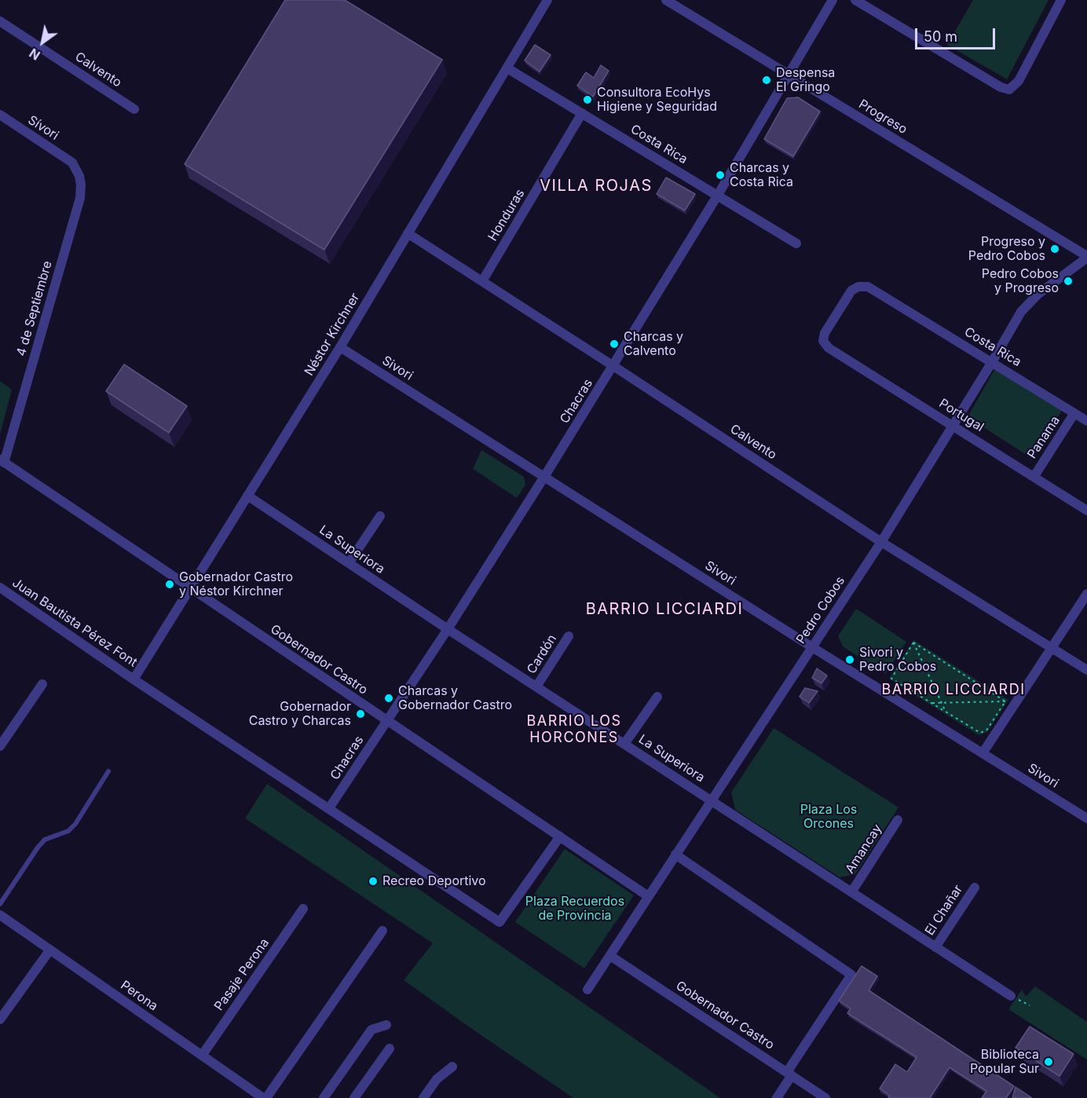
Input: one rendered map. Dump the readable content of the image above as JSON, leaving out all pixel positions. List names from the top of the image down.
{
  "streets": {
    "street": [
      "Calvento",
      "Progreso",
      "Sívori",
      "Costa Rica",
      "Honduras",
      "4 de Septiembre",
      "Néstor Kirchner",
      "Sivori",
      "Chacras",
      "Portugal",
      "Panama",
      "La Superiora",
      "Pedro Cobos",
      "Juan Bautista Pérez Font",
      "Cardón",
      "Gobernador Castro",
      "Amancay",
      "El Chañar",
      "Pasaje Perona",
      "Perona"
    ]
  },
  "crossings": [
    ["Calvento", "Honduras"],
    ["Calvento", "Néstor Kirchner"],
    ["Calvento", "Chacras"],
    ["Calvento", "Pedro Cobos"],
    ["Progreso", "Chacras"],
    ["Progreso", "Pedro Cobos"],
    ["Sívori", "4 de Septiembre"],
    ["Costa Rica", "Honduras"],
    ["Costa Rica", "Néstor Kirchner"],
    ["Costa Rica", "Chacras"],
    ["Costa Rica", "Portugal"],
    ["Costa Rica", "Panama"],
    ["Costa Rica", "Pedro Cobos"],
    ["4 de Septiembre", "Gobernador Castro"],
    ["Néstor Kirchner", "Sivori"],
    ["Néstor Kirchner", "La Superiora"],
    ["Néstor Kirchner", "Juan Bautista Pérez Font"],
    ["Néstor Kirchner", "Gobernador Castro"],
    ["Sivori", "Chacras"],
    ["Sivori", "Pedro Cobos"],
    ["Chacras", "La Superiora"],
    ["Chacras", "Juan Bautista Pérez Font"],
    ["Chacras", "Gobernador Castro"],
    ["Portugal", "Panama"],
    ["Portugal", "Pedro Cobos"],
    ["La Superiora", "Pedro Cobos"],
    ["La Superiora", "Cardón"],
    ["La Superiora", "Amancay"],
    ["La Superiora", "El Chañar"],
    ["Pedro Cobos", "Gobernador Castro"],
    ["Juan Bautista Pérez Font", "Gobernador Castro"],
    ["Pasaje Perona", "Perona"]
  ],
  "districts": [
    "VILLA ROJAS",
    "BARRIO LICCIARDI",
    "BARRIO LICCIARDI",
    "BARRIO LOS HORCONES"
  ],
  "parks": ["Plaza Los Orcones", "Plaza Recuerdos de Provincia"],
  "places": [
    "Despensa El Gringo",
    "Consultora EcoHys Higiene y Seguridad",
    "Charcas y Costa Rica",
    "Progreso y Pedro Cobos",
    "Pedro Cobos y Progreso",
    "Charcas y Calvento",
    "Gobernador Castro y Néstor Kirchner",
    "Sivori y Pedro Cobos",
    "Charcas y Gobernador Castro",
    "Gobernador Castro y Charcas",
    "Recreo Deportivo",
    "Biblioteca Popular Sur"
  ],
  "scale_bar": "50 m",
  "north": "bottom left"
}
